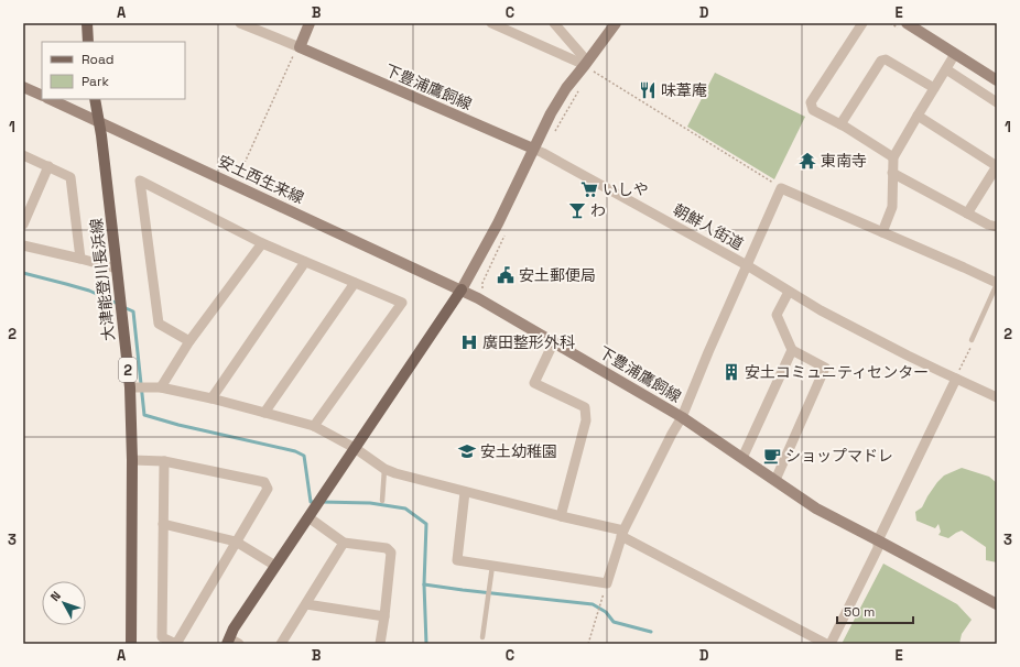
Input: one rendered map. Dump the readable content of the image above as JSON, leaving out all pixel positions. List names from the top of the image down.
{
  "streets": {
    "main road": [
      "下豊浦鷹飼線",
      "安土西生来線",
      "大津能登川長浜線",
      "2"
    ],
    "street": ["朝鮮人街道"]
  },
  "crossings": [
    ["下豊浦鷹飼線", "安土西生来線"],
    ["下豊浦鷹飼線", "朝鮮人街道"],
    ["安土西生来線", "大津能登川長浜線"]
  ],
  "places": {
    "restaurant": ["味葦庵"],
    "temple": ["東南寺"],
    "supermarket": ["いしや"],
    "bar": ["わ"],
    "public building": ["安土郵便局"],
    "hospital": ["廣田整形外科"],
    "building": ["安土コミュニティセンター"],
    "school or university": ["安土幼稚園"],
    "cafe": ["ショップマドレ"]
  },
  "legend": ["Road", "Park"],
  "scale_bar": "50 m",
  "north": "top left",
  "grid": {
    "columns": [
      "A",
      "B",
      "C",
      "D",
      "E"
    ],
    "rows": ["1", "2", "3"]
  }
}
